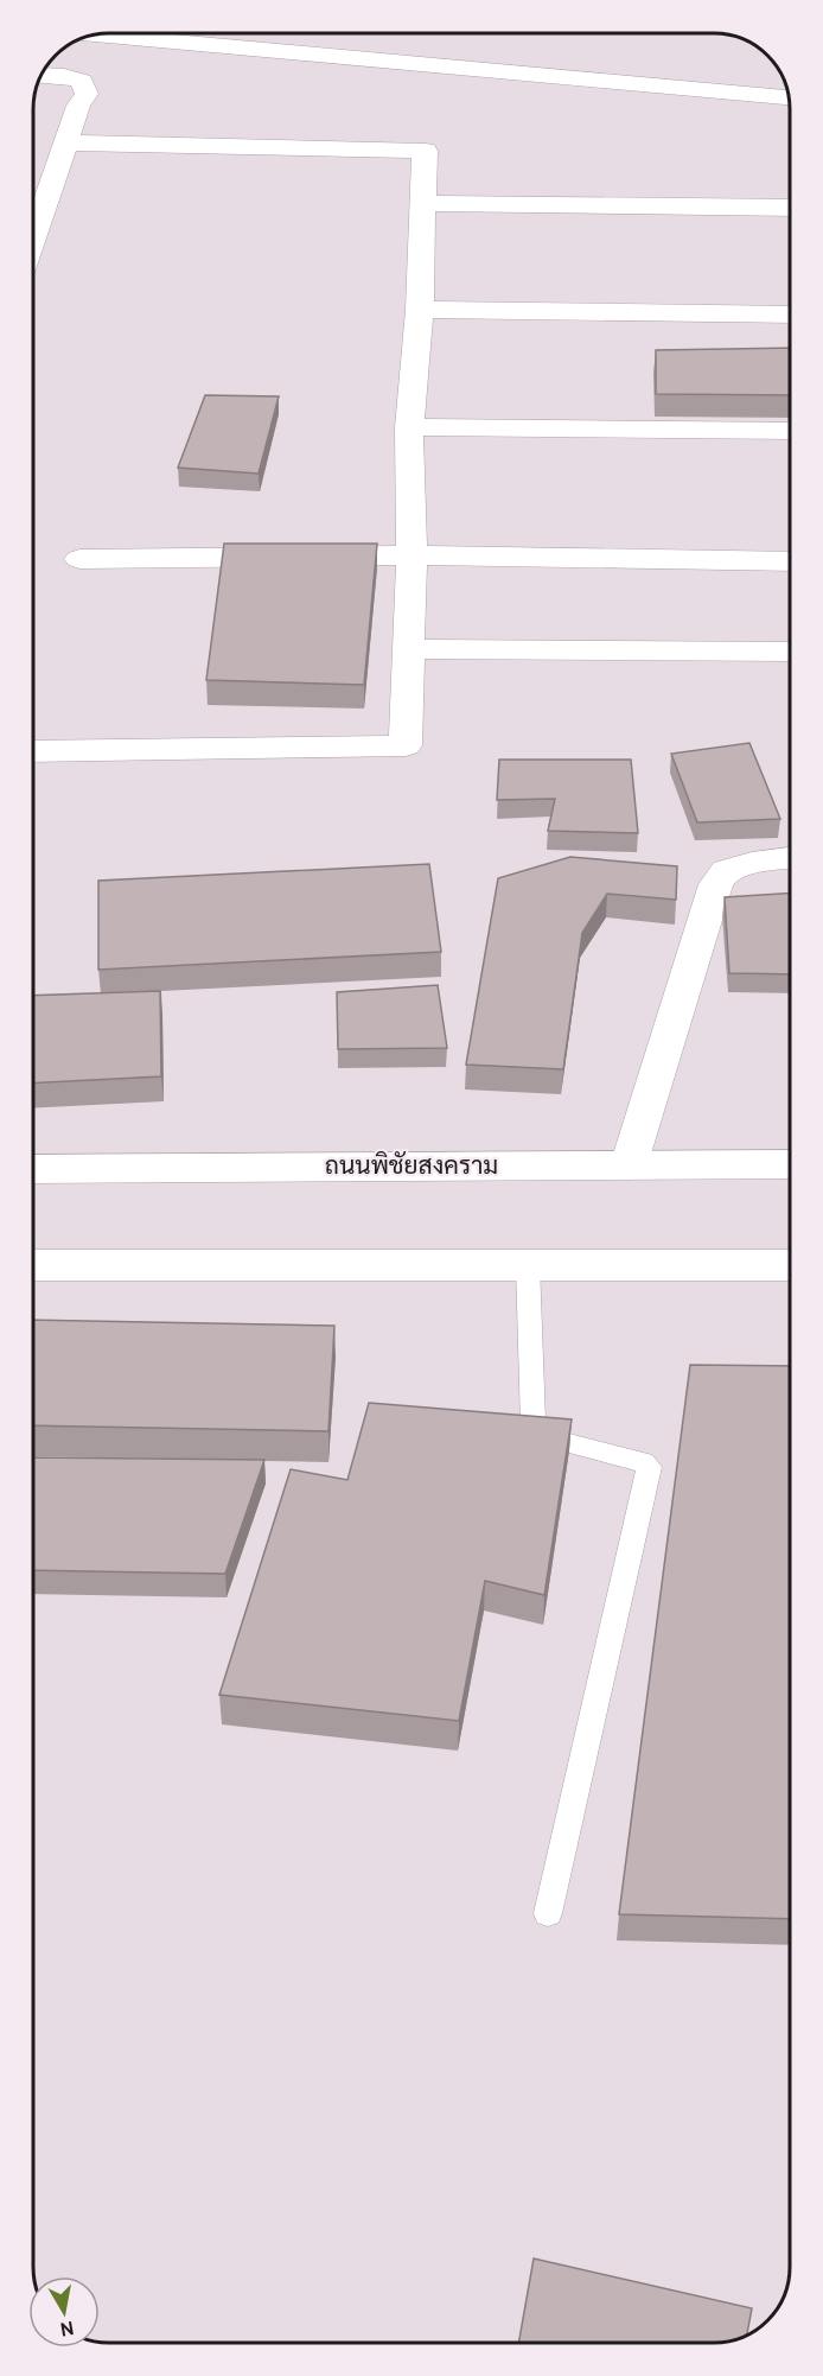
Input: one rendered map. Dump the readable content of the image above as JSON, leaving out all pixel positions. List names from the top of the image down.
{
  "streets": {
    "street": ["ถนนพิชัยสงคราม"]
  },
  "north": "bottom"
}
